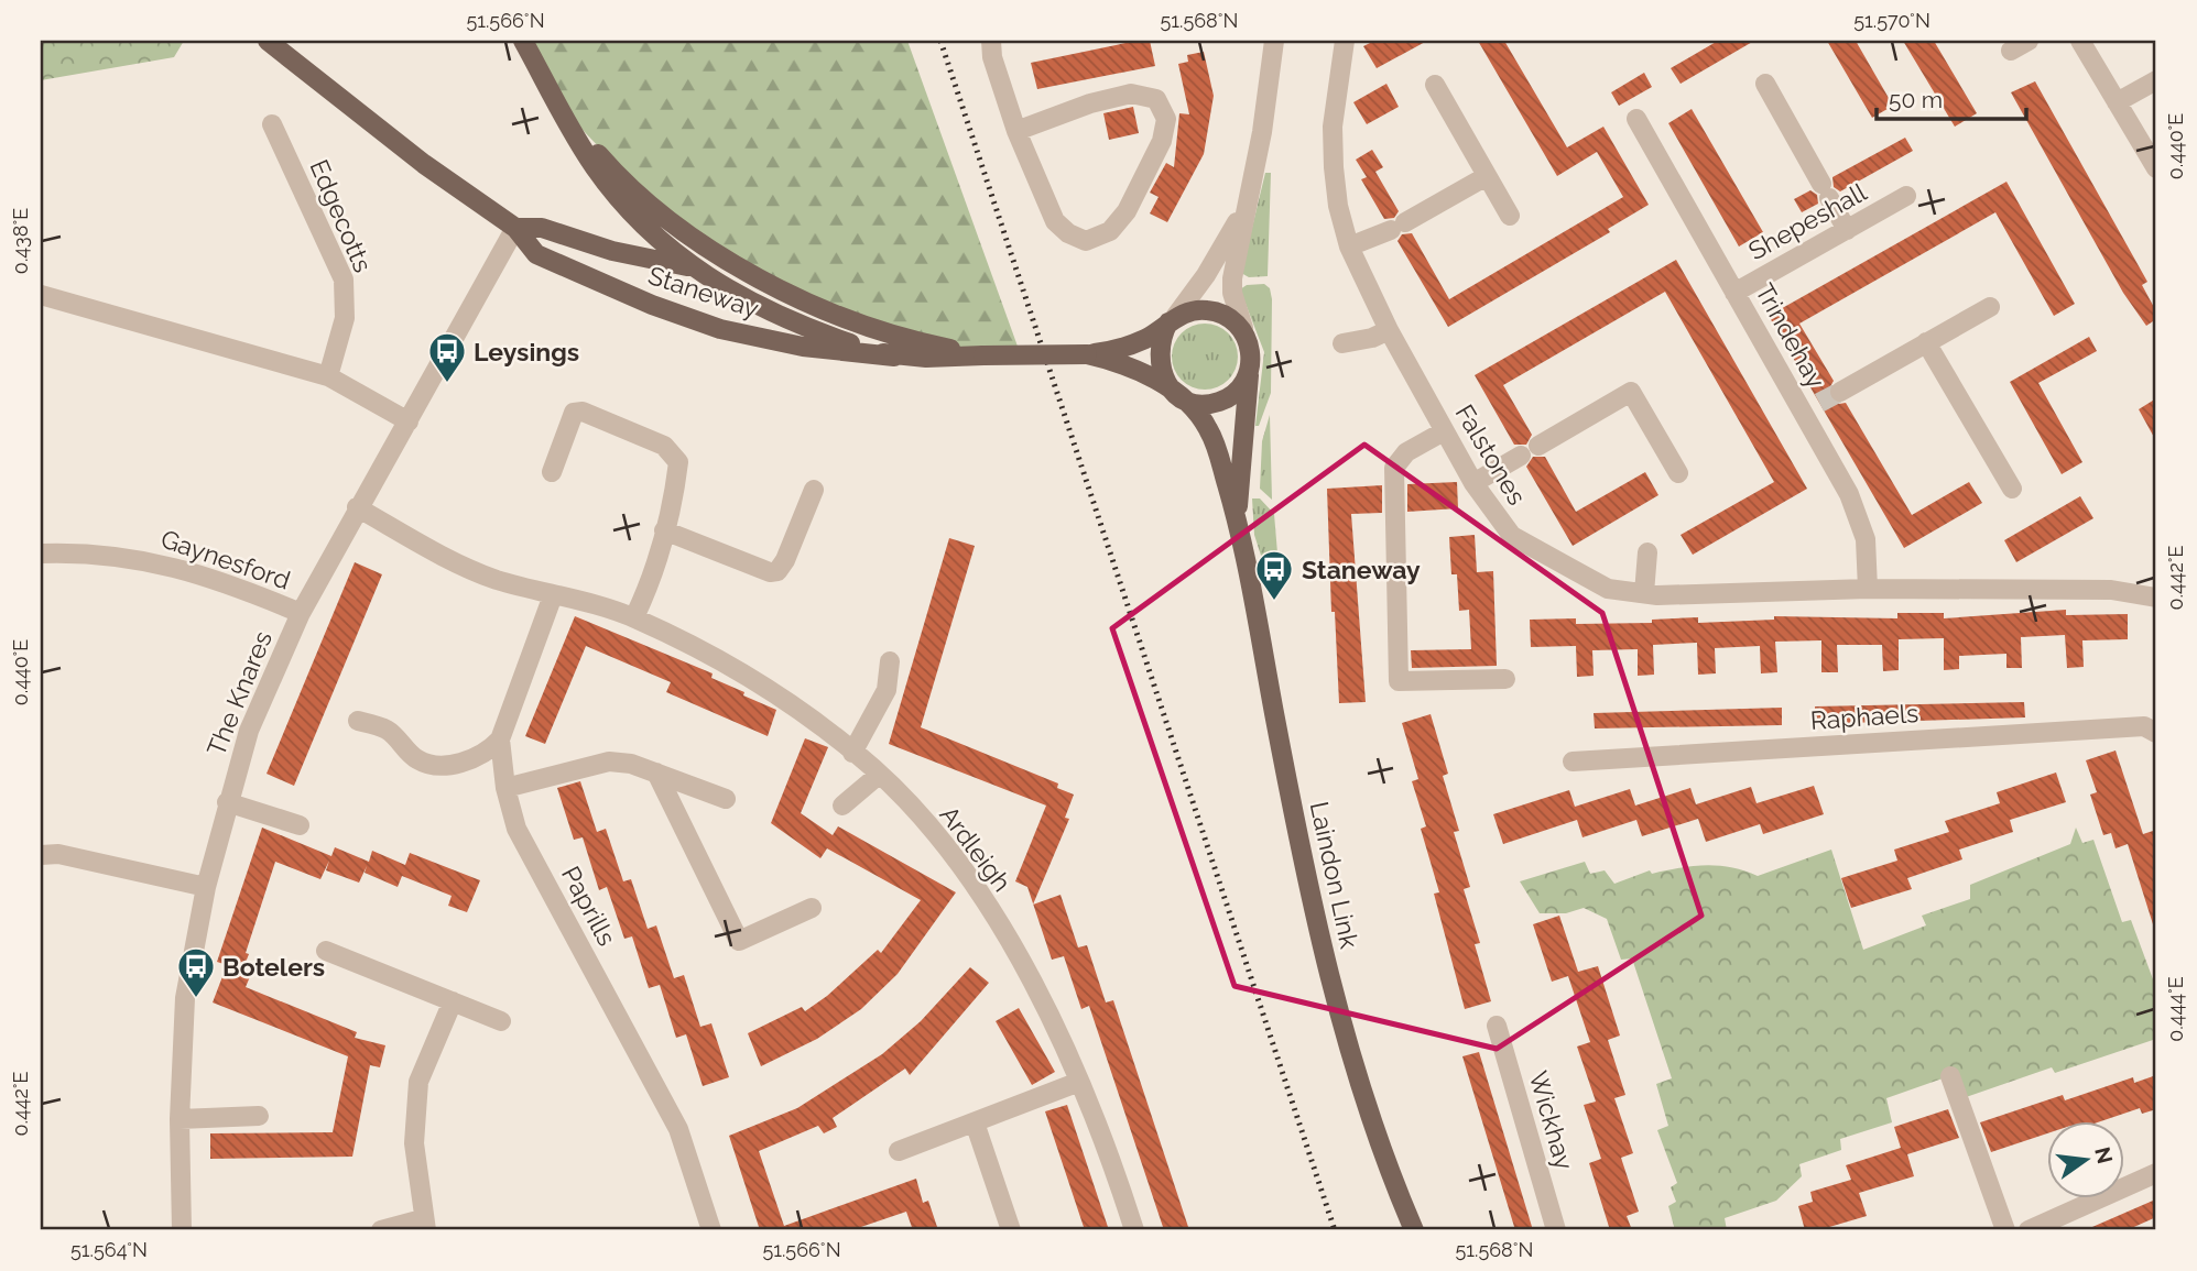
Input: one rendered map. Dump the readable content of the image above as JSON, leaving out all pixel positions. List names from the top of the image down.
{
  "streets": {
    "main road": ["Staneway", "Laindon Link"],
    "street": [
      "Edgecotts",
      "Shepeshall",
      "Trindehay",
      "Falstones",
      "Gaynesford",
      "The Knares",
      "Raphaels",
      "Ardleigh",
      "Paprills",
      "Wickhay"
    ]
  },
  "crossings": [
    ["Shepeshall", "Trindehay"],
    ["Staneway", "The Knares"],
    ["Trindehay", "Falstones"],
    ["Gaynesford", "The Knares"],
    ["The Knares", "Ardleigh"],
    ["Ardleigh", "Paprills"]
  ],
  "places": {
    "bus stop": ["Leysings", "Staneway", "Botelers"]
  },
  "scale_bar": "50 m",
  "north": "right",
  "coordinates": [
    "51.566°N",
    "51.568°N",
    "51.570°N",
    "0.440°E",
    "0.438°E",
    "0.442°E",
    "0.444°E",
    "51.564°N"
  ]
}
